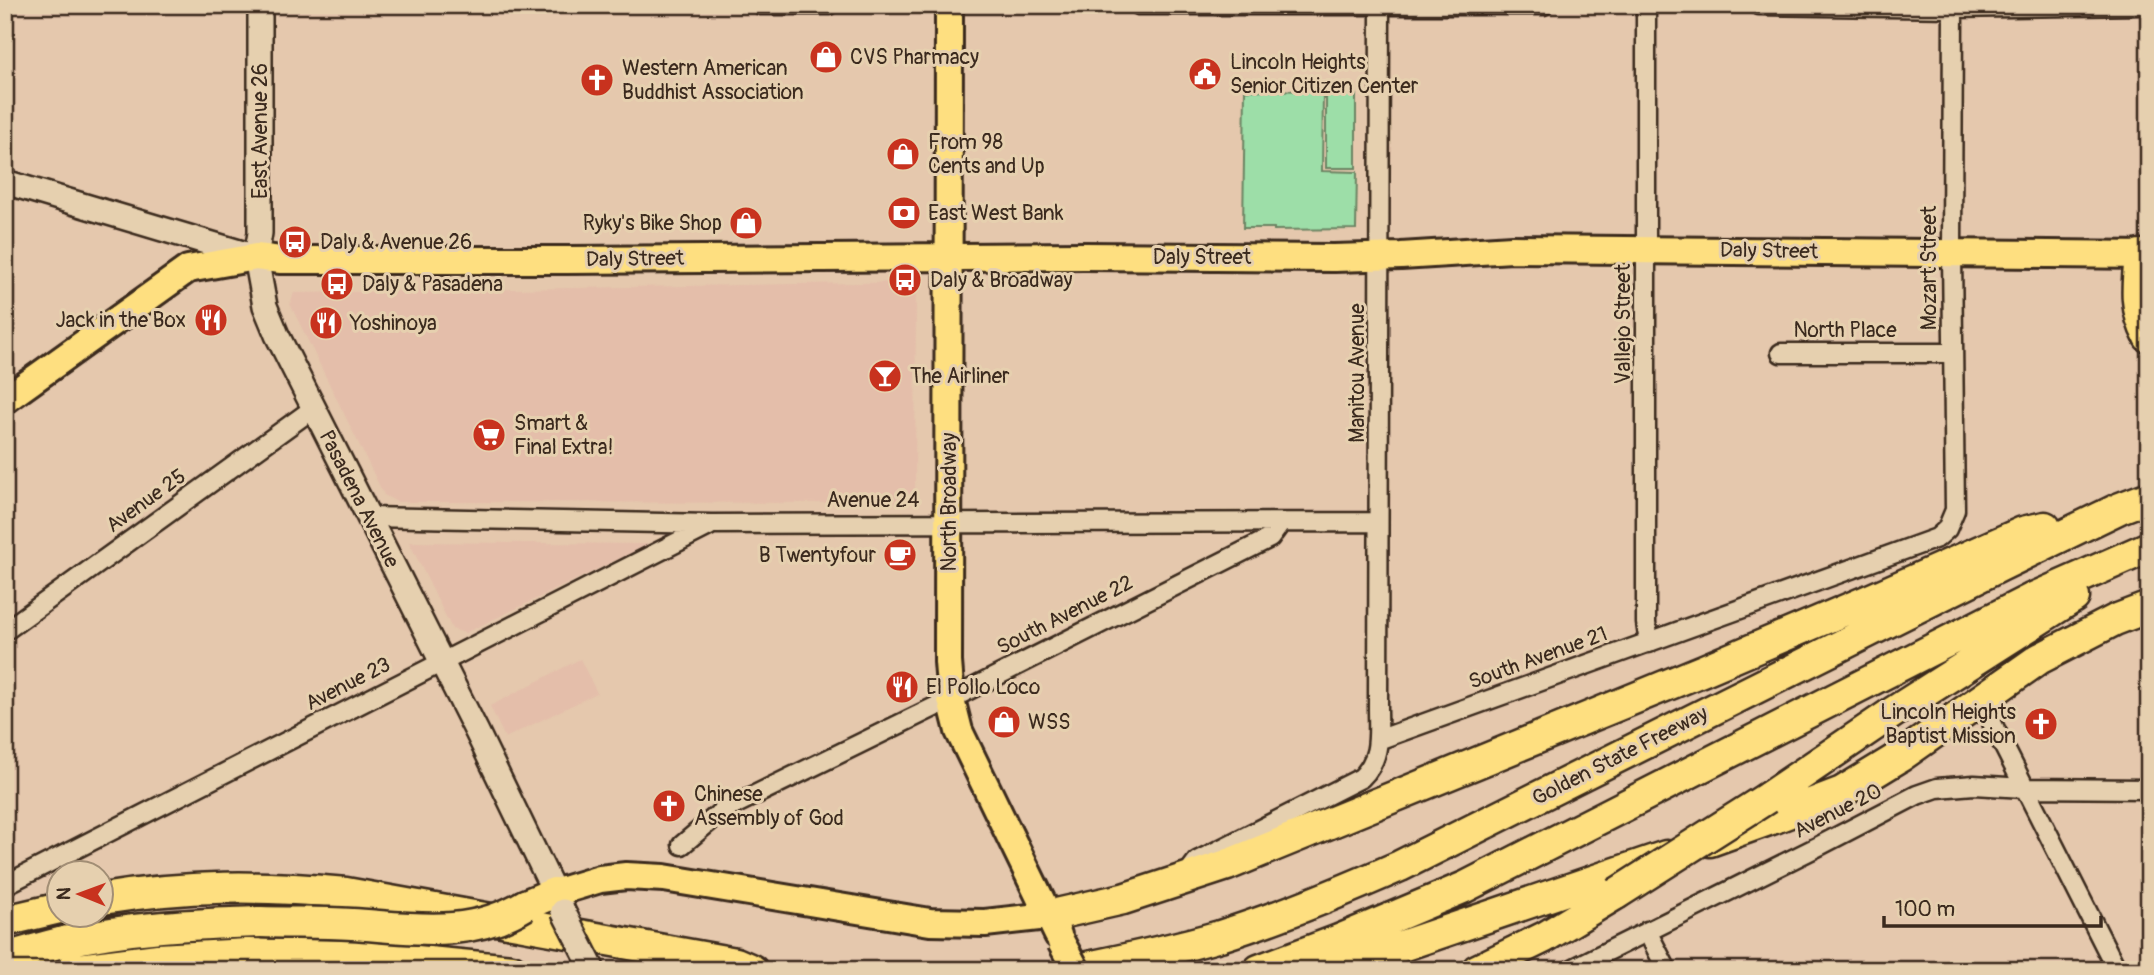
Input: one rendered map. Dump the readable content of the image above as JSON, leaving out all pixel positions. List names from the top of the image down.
{
  "streets": {
    "highway": ["Golden State Freeway"],
    "main road": [
      "East Avenue 26",
      "Daly Street",
      "Pasadena Avenue",
      "North Broadway"
    ],
    "street": [
      "Mozart Street",
      "Vallejo Street",
      "North Place",
      "Manitou Avenue",
      "Avenue 24",
      "Avenue 25",
      "South Avenue 22",
      "South Avenue 21",
      "Avenue 23",
      "Avenue 20"
    ]
  },
  "crossings": [
    ["East Avenue 26", "Daly Street"],
    ["East Avenue 26", "Pasadena Avenue"],
    ["Daly Street", "Mozart Street"],
    ["Daly Street", "Vallejo Street"],
    ["Daly Street", "Manitou Avenue"],
    ["Daly Street", "Pasadena Avenue"],
    ["Daly Street", "North Broadway"],
    ["Mozart Street", "North Place"],
    ["Mozart Street", "South Avenue 21"],
    ["Vallejo Street", "South Avenue 21"],
    ["Manitou Avenue", "Avenue 24"],
    ["Manitou Avenue", "South Avenue 21"],
    ["Pasadena Avenue", "Avenue 24"],
    ["Pasadena Avenue", "Avenue 25"],
    ["Pasadena Avenue", "Avenue 23"],
    ["Avenue 24", "North Broadway"],
    ["Avenue 24", "South Avenue 22"],
    ["Avenue 24", "Avenue 23"],
    ["North Broadway", "South Avenue 22"],
    ["North Broadway", "Golden State Freeway"]
  ],
  "places": {
    "shop": [
      "CVS Pharmacy",
      "From 98 Cents and Up",
      "Ryky's Bike Shop",
      "WSS"
    ],
    "public building": ["Lincoln Heights Senior Citizen Center"],
    "church": ["Western American Buddhist Association", "Lincoln Heights Baptist Mission", "Chinese Assembly of God"],
    "bank": ["East West Bank"],
    "bus stop": ["Daly & Avenue 26", "Daly & Broadway", "Daly & Pasadena"],
    "restaurant": ["Jack in the Box", "Yoshinoya", "El Pollo Loco"],
    "bar": ["The Airliner"],
    "supermarket": ["Smart & Final Extra!"],
    "cafe": ["B Twentyfour"]
  },
  "scale_bar": "100 m",
  "north": "left"
}
